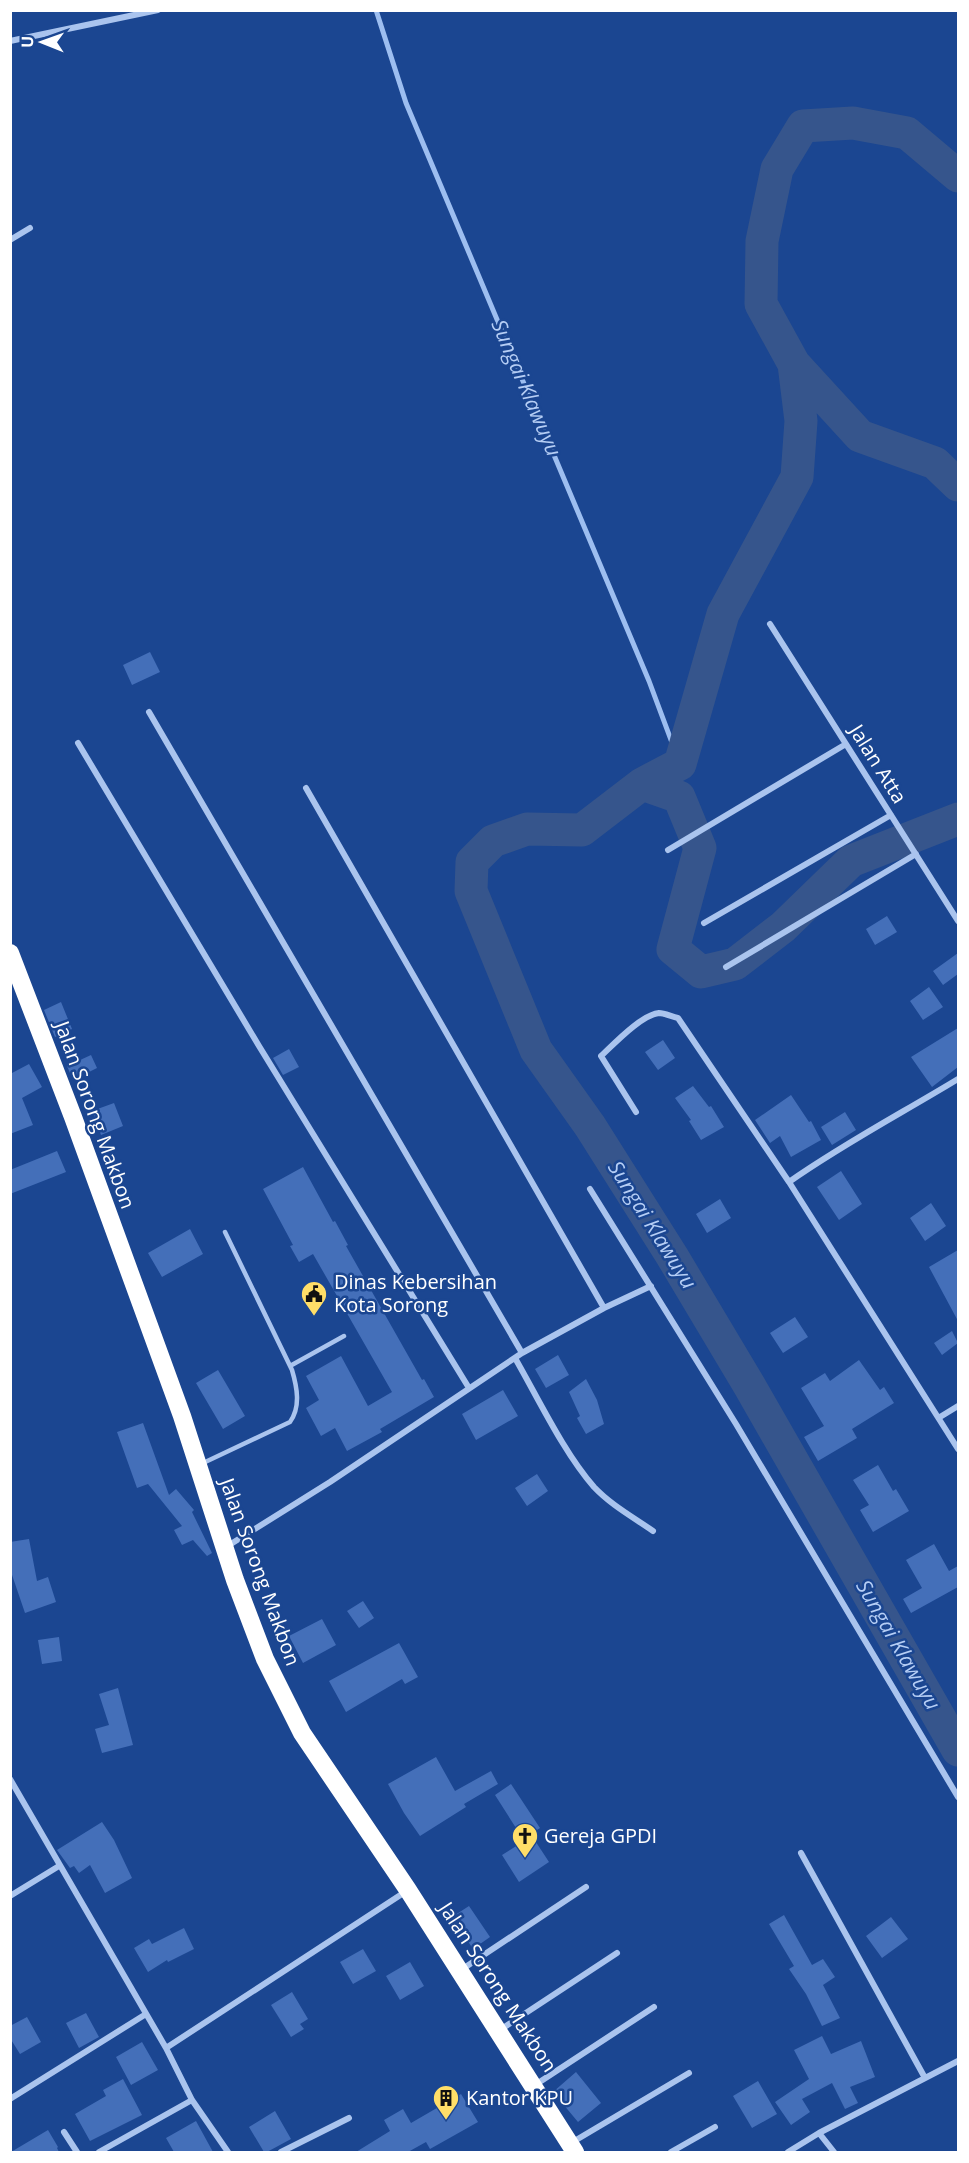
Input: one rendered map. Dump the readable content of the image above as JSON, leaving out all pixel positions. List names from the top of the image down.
{
  "streets": {
    "highway": ["Jalan Sorong Makbon"],
    "street": ["Jalan Atta"]
  },
  "water": ["Sungai Klawuyu"],
  "places": {
    "public building": ["Dinas Kebersihan Kota Sorong"],
    "church": ["Gereja GPDI"],
    "building": ["Kantor KPU"]
  },
  "north": "left"
}
